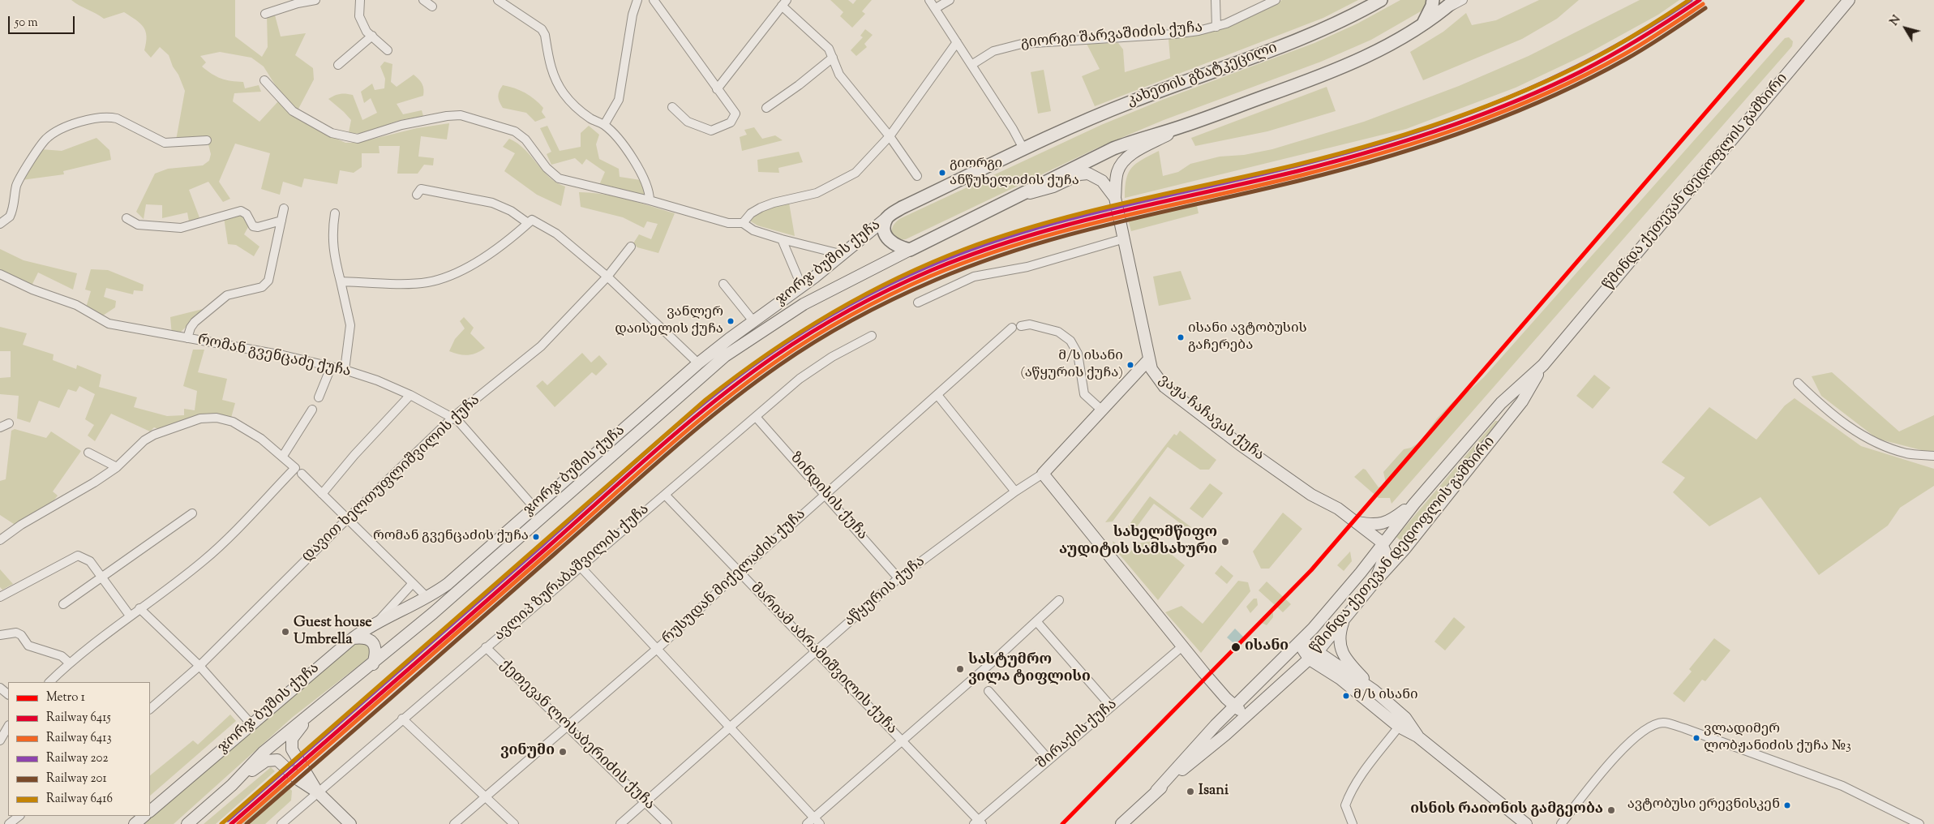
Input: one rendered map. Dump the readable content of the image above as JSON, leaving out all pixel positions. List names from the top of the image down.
{
  "streets": {
    "highway": ["კახეთის გზატკეცილი", "ჯორჯ ბუშის ქუჩა"],
    "main road": ["წმინდა ქეთევან დედოფლის გამზირი", "ვაჟა ჩაჩავას ქუჩა", "აწყურის ქუჩა"],
    "street": [
      "გიორგი შარვაშიძის ქუჩა",
      "რომან გვენცაძე ქუჩა",
      "დავით ხელთუფლიშვილის ქუჩა",
      "ზინდისის ქუჩა",
      "ავლიპ ზურაბაშვილის ქუჩა",
      "რუსუდან მიქელაძის ქუჩა",
      "მარიამ აბრამიშვილის ქუჩა",
      "შირაქის ქუჩა",
      "ქეთევან ლოსაბერიძის ქუჩა"
    ]
  },
  "crossings": [
    ["კახეთის გზატკეცილი", "ჯორჯ ბუშის ქუჩა"],
    ["წმინდა ქეთევან დედოფლის გამზირი", "ვაჟა ჩაჩავას ქუჩა"],
    ["ჯორჯ ბუშის ქუჩა", "რომან გვენცაძე ქუჩა"],
    ["ჯორჯ ბუშის ქუჩა", "ვაჟა ჩაჩავას ქუჩა"],
    ["რომან გვენცაძე ქუჩა", "დავით ხელთუფლიშვილის ქუჩა"],
    ["ვაჟა ჩაჩავას ქუჩა", "აწყურის ქუჩა"],
    ["ზინდისის ქუჩა", "ავლიპ ზურაბაშვილის ქუჩა"],
    ["ზინდისის ქუჩა", "რუსუდან მიქელაძის ქუჩა"],
    ["ზინდისის ქუჩა", "აწყურის ქუჩა"],
    ["ავლიპ ზურაბაშვილის ქუჩა", "მარიამ აბრამიშვილის ქუჩა"],
    ["ავლიპ ზურაბაშვილის ქუჩა", "ქეთევან ლოსაბერიძის ქუჩა"],
    ["რუსუდან მიქელაძის ქუჩა", "მარიამ აბრამიშვილის ქუჩა"],
    ["რუსუდან მიქელაძის ქუჩა", "ქეთევან ლოსაბერიძის ქუჩა"],
    ["აწყურის ქუჩა", "მარიამ აბრამიშვილის ქუჩა"],
    ["აწყურის ქუჩა", "ქეთევან ლოსაბერიძის ქუჩა"],
    ["მარიამ აბრამიშვილის ქუჩა", "შირაქის ქუჩა"]
  ],
  "places": [
    "გიორგი ანწუხელიძის ქუჩა",
    "ვანლერ დაისელის ქუჩა",
    "ისანი ავტობუსის გაჩერება",
    "მ/ს ისანი (აწყურის ქუჩა)",
    "რომან გვენცაძის ქუჩა",
    "სახელმწიფო აუდიტის სამსახური",
    "Guest house Umbrella",
    "ისანი",
    "სასტუმრო ვილა ტიფლისი",
    "მ/ს ისანი",
    "ვლადიმერ ლობჟანიძის ქუჩა №3",
    "ვინუმი",
    "Isani",
    "ავტობუსი ერევნისკენ",
    "ისნის რაიონის გამგეობა"
  ],
  "lines": [
    "metro line 1",
    "rail line 6415",
    "rail line 202",
    "rail line 6416",
    "rail line 6413",
    "rail line 201"
  ],
  "legend": [
    "Metro 1",
    "Railway 6415",
    "Railway 6413",
    "Railway 202",
    "Railway 201",
    "Railway 6416"
  ],
  "scale_bar": "50 m",
  "north": "top left"
}
